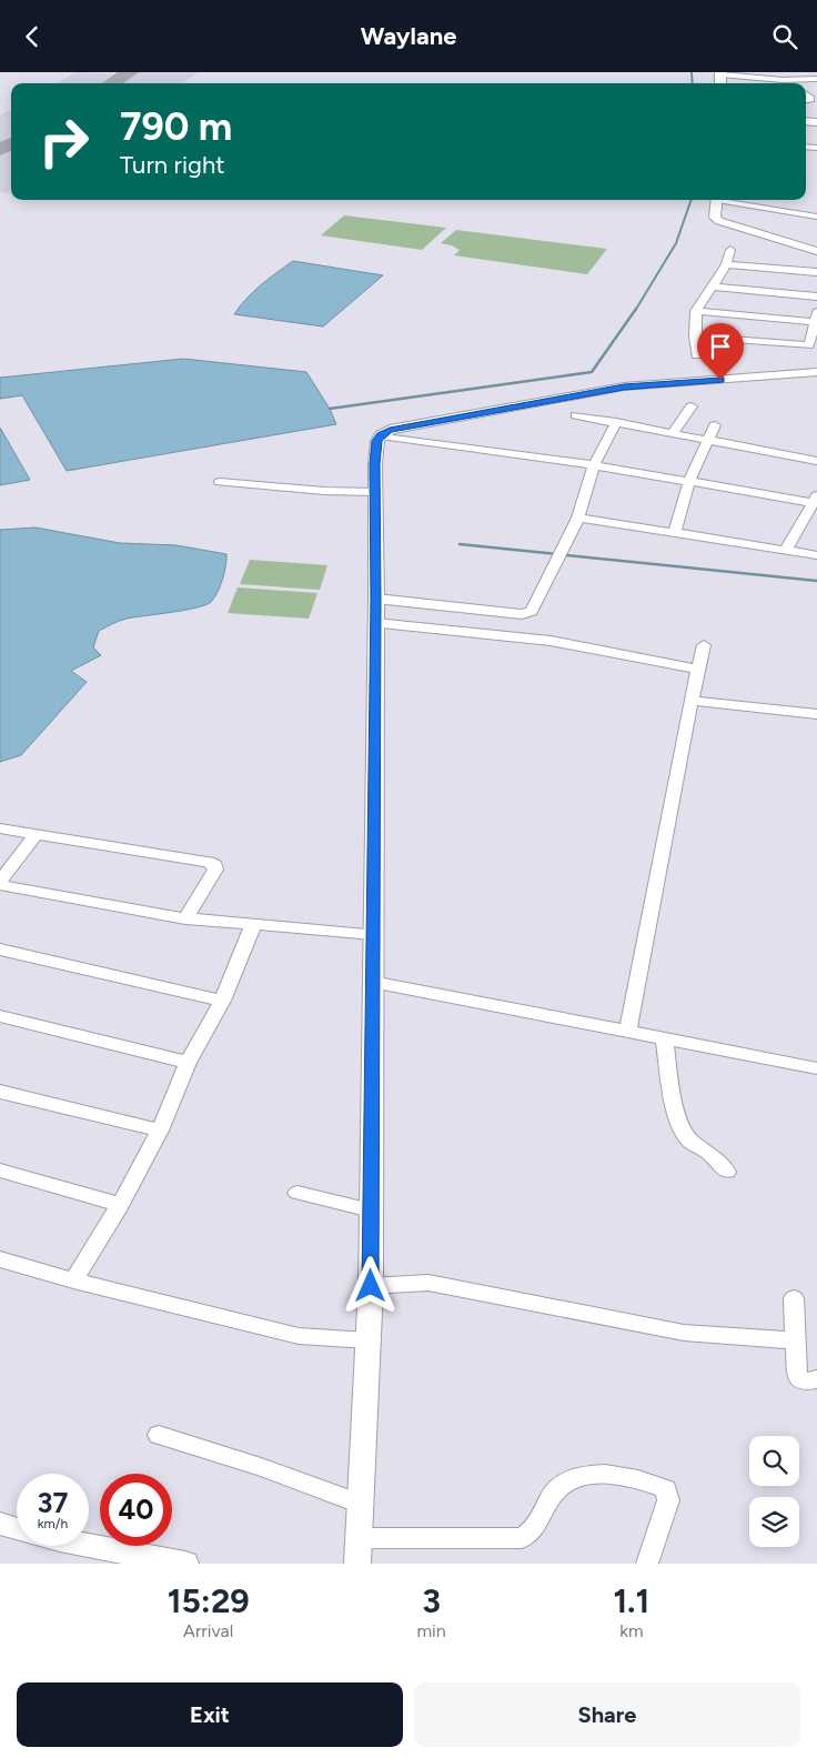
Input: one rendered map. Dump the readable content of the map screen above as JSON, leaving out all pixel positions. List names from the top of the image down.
{
  "page": {
    "header": "Waylane",
    "turn": ["790 m", "Turn right"],
    "speed": "37 km/h",
    "limit": "40",
    "eta": [
      "15:29",
      "Arrival",
      "3",
      "min",
      "1.1",
      "km"
    ],
    "buttons": ["Exit", "Share"]
  }
}
